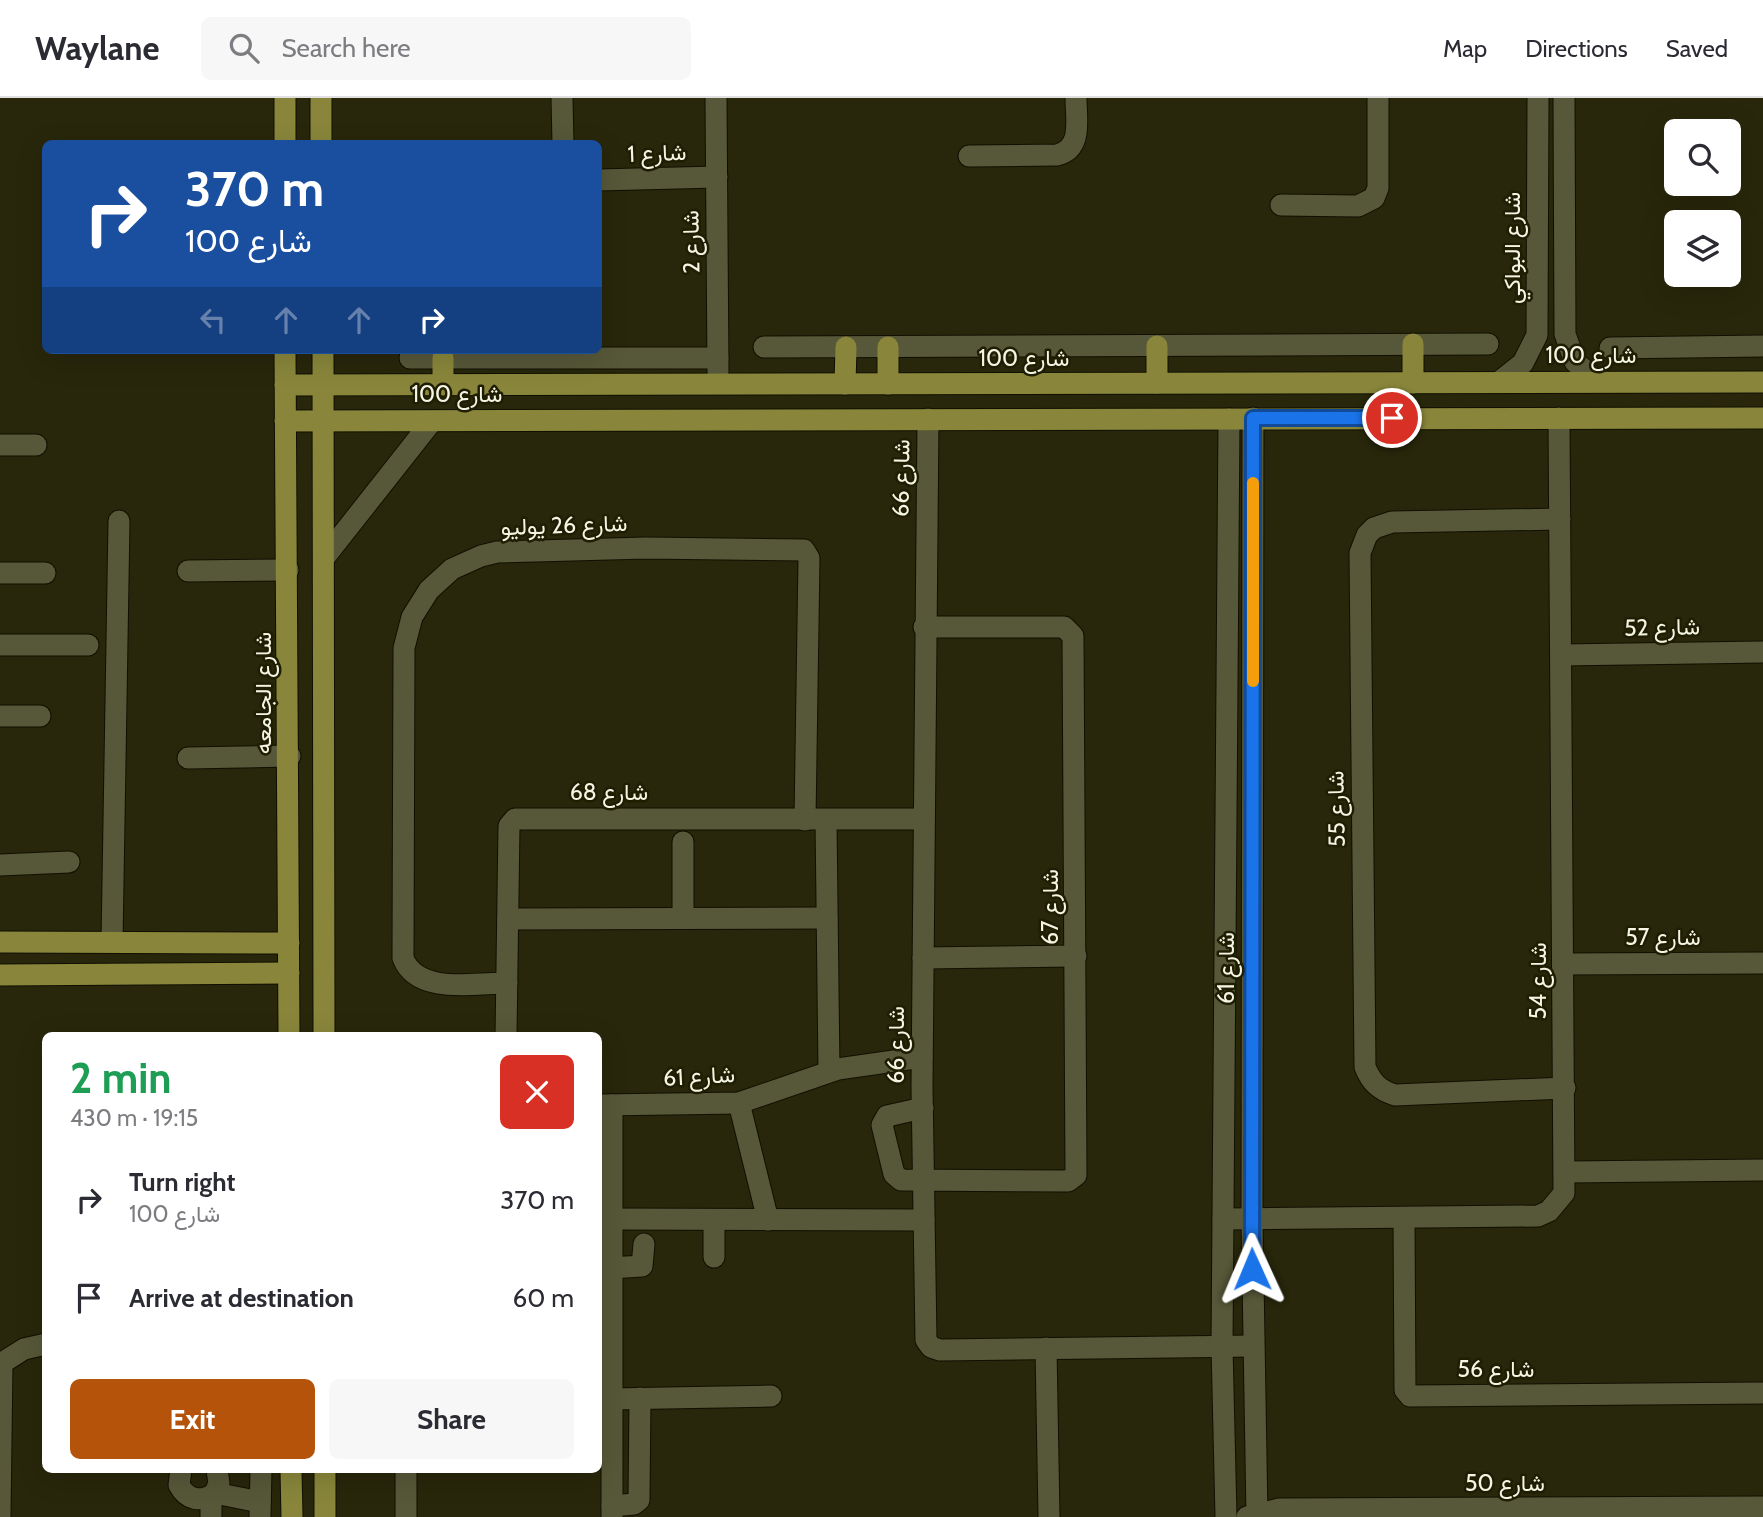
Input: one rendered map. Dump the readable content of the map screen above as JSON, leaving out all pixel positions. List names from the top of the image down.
{
  "streets": {
    "main road": ["شارع 100", "شارع الجامعه"],
    "street": [
      "شارع 1",
      "شارع 2",
      "شارع البواكي",
      "شارع 66",
      "شارع 26 يوليو",
      "شارع 52",
      "شارع 68",
      "شارع 55",
      "شارع 67",
      "شارع 57",
      "شارع 61",
      "شارع 54",
      "شارع 56",
      "شارع 50"
    ]
  },
  "crossings": [
    ["شارع 1", "شارع 2"],
    ["شارع 2", "شارع 100"],
    ["شارع البواكي", "شارع 100"],
    ["شارع 100", "شارع 66"],
    ["شارع 100", "شارع الجامعه"],
    ["شارع 100", "شارع 61"],
    ["شارع 100", "شارع 54"],
    ["شارع 66", "شارع 68"],
    ["شارع 66", "شارع 67"],
    ["شارع 66", "شارع 61"],
    ["شارع 26 يوليو", "شارع 68"],
    ["شارع 52", "شارع 54"],
    ["شارع 55", "شارع 54"],
    ["شارع 57", "شارع 54"],
    ["شارع 61", "شارع 54"],
    ["شارع 61", "شارع 50"],
    ["شارع 54", "شارع 56"]
  ],
  "page": {
    "header": "Waylane",
    "search": "Search here",
    "nav": ["Map", "Directions", "Saved"],
    "turn": ["370 m", "شارع 100"],
    "heading": ["2 min", "430 m · 19:15"],
    "list": [
      {
        "name": "Turn right",
        "note": "شارع 100",
        "value": "370 m"
      },
      {
        "name": "Arrive at destination",
        "value": "60 m"
      }
    ],
    "buttons": ["Exit", "Share"]
  }
}
